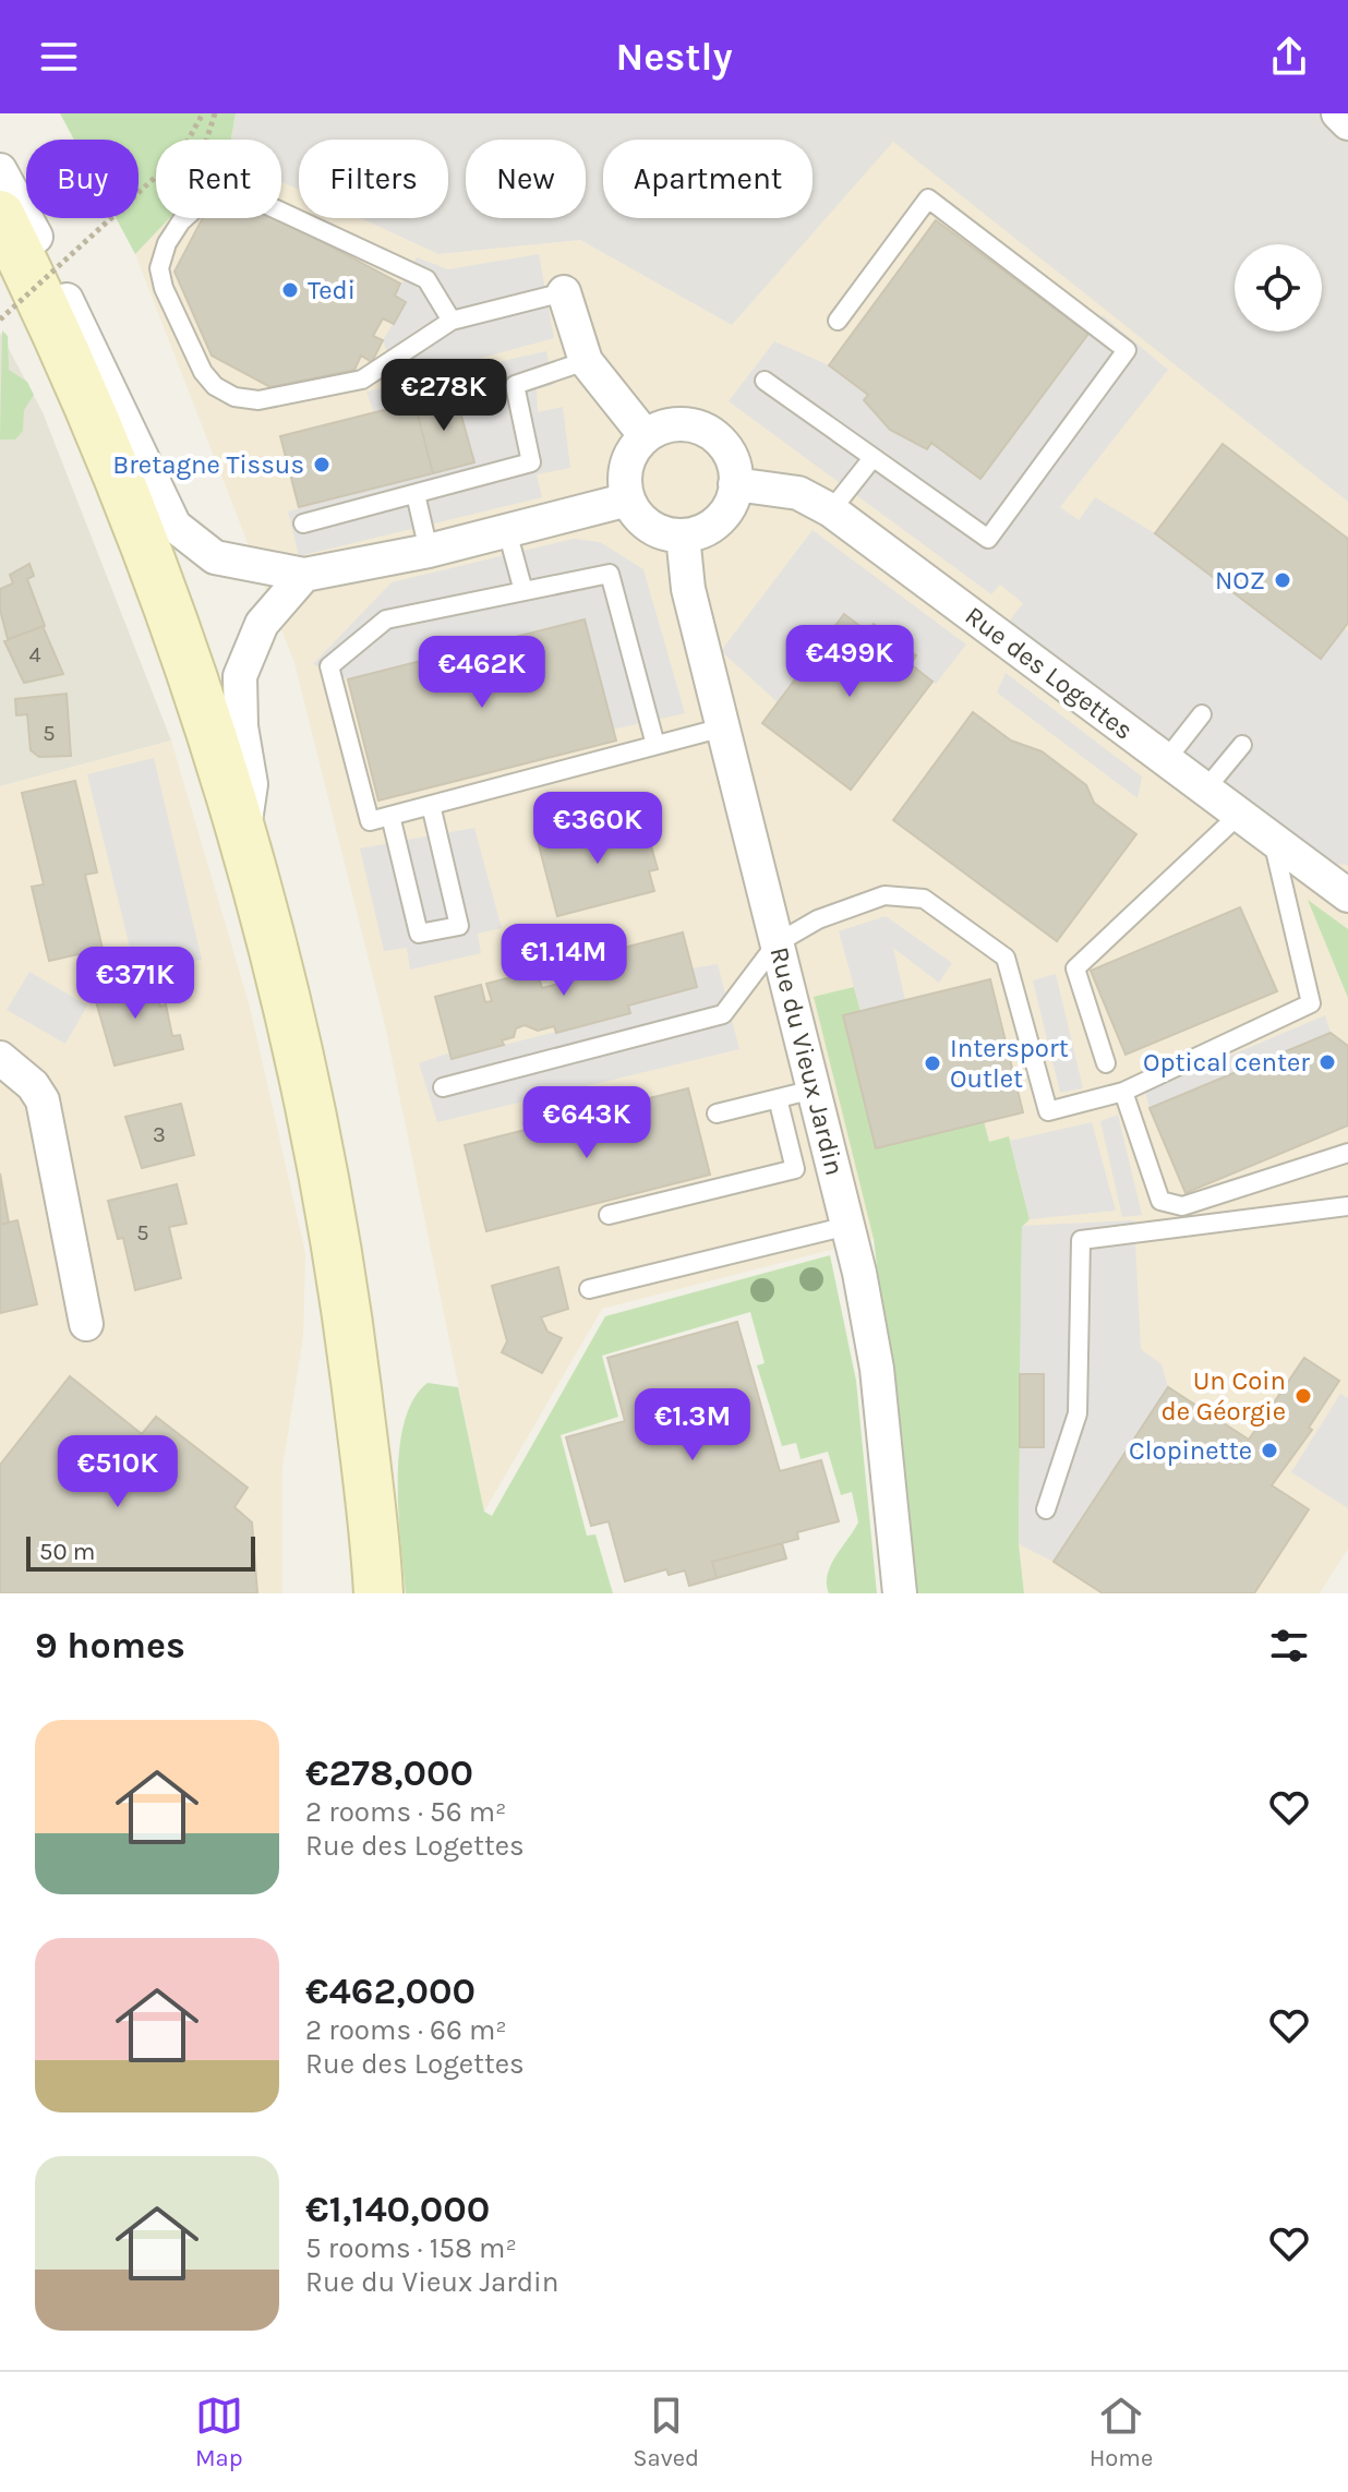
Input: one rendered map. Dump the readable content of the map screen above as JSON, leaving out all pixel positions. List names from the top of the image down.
{
  "streets": {
    "street": ["Rue des Logettes", "Rue du Vieux Jardin"]
  },
  "crossings": [
    ["Rue des Logettes", "Rue du Vieux Jardin"]
  ],
  "places": [
    "Tedi",
    "Bretagne Tissus",
    "NOZ",
    "Optical center",
    "Intersport Outlet",
    "Un Coin de Géorgie",
    "Clopinette"
  ],
  "house_numbers": [
    "4",
    "5",
    "3",
    "5"
  ],
  "scale_bar": "50 m",
  "page": {
    "header": "Nestly",
    "chip": [
      "Buy",
      "Rent",
      "Filters",
      "New",
      "Apartment"
    ],
    "price": [
      "€278K",
      "€499K",
      "€462K",
      "€360K",
      "€1.14M",
      "€371K",
      "€643K",
      "€1.3M",
      "€510K"
    ],
    "scale": "50 m",
    "heading": "9 homes",
    "list": [
      {
        "name": "€278,000",
        "note": "2 rooms · 56 m² · Rue des Logettes"
      },
      {
        "name": "€462,000",
        "note": "2 rooms · 66 m² · Rue des Logettes"
      },
      {
        "name": "€1,140,000",
        "note": "5 rooms · 158 m² · Rue du Vieux Jardin"
      }
    ],
    "tabs": ["Map", "Saved", "Home"]
  }
}
